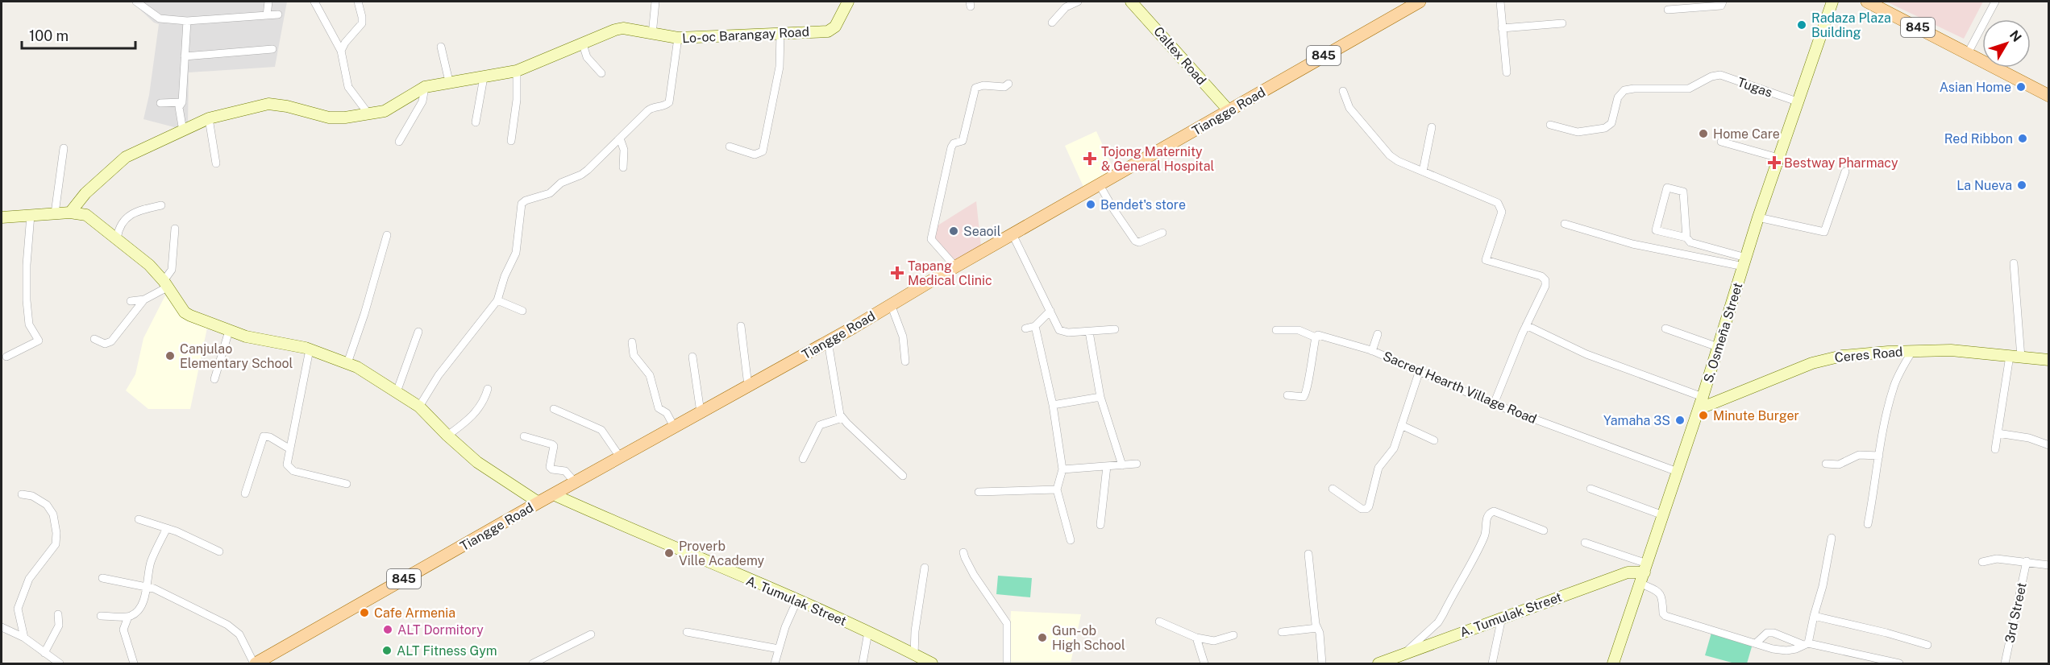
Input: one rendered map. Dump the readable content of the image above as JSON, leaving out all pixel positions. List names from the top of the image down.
{
  "streets": {
    "main road": ["845", "Tiangge Road"],
    "street": [
      "Lo-oc Barangay Road",
      "Caltex Road",
      "Tugas",
      "S. Osmeña Street",
      "Ceres Road",
      "Sacred Hearth Village Road",
      "A. Tumulak Street",
      "3rd Street"
    ]
  },
  "crossings": [
    ["Caltex Road", "Tiangge Road"],
    ["Tugas", "S. Osmeña Street"],
    ["Tiangge Road", "A. Tumulak Street"],
    ["S. Osmeña Street", "Ceres Road"],
    ["S. Osmeña Street", "Sacred Hearth Village Road"],
    ["S. Osmeña Street", "A. Tumulak Street"]
  ],
  "places": {
    "other": [
      "Radaza Plaza Building",
      "Asian Home",
      "Home Care",
      "Red Ribbon",
      "La Nueva",
      "Bendet's store",
      "Seaoil",
      "Canjulao Elementary School",
      "Minute Burger",
      "Yamaha 3S",
      "Proverb Ville Academy",
      "Cafe Armenia",
      "ALT Dormitory",
      "Gun-ob High School",
      "ALT Fitness Gym"
    ],
    "health": ["Tojong Maternity & General Hospital", "Bestway Pharmacy", "Tapang Medical Clinic"]
  },
  "scale_bar": "100 m",
  "north": "top right"
}
